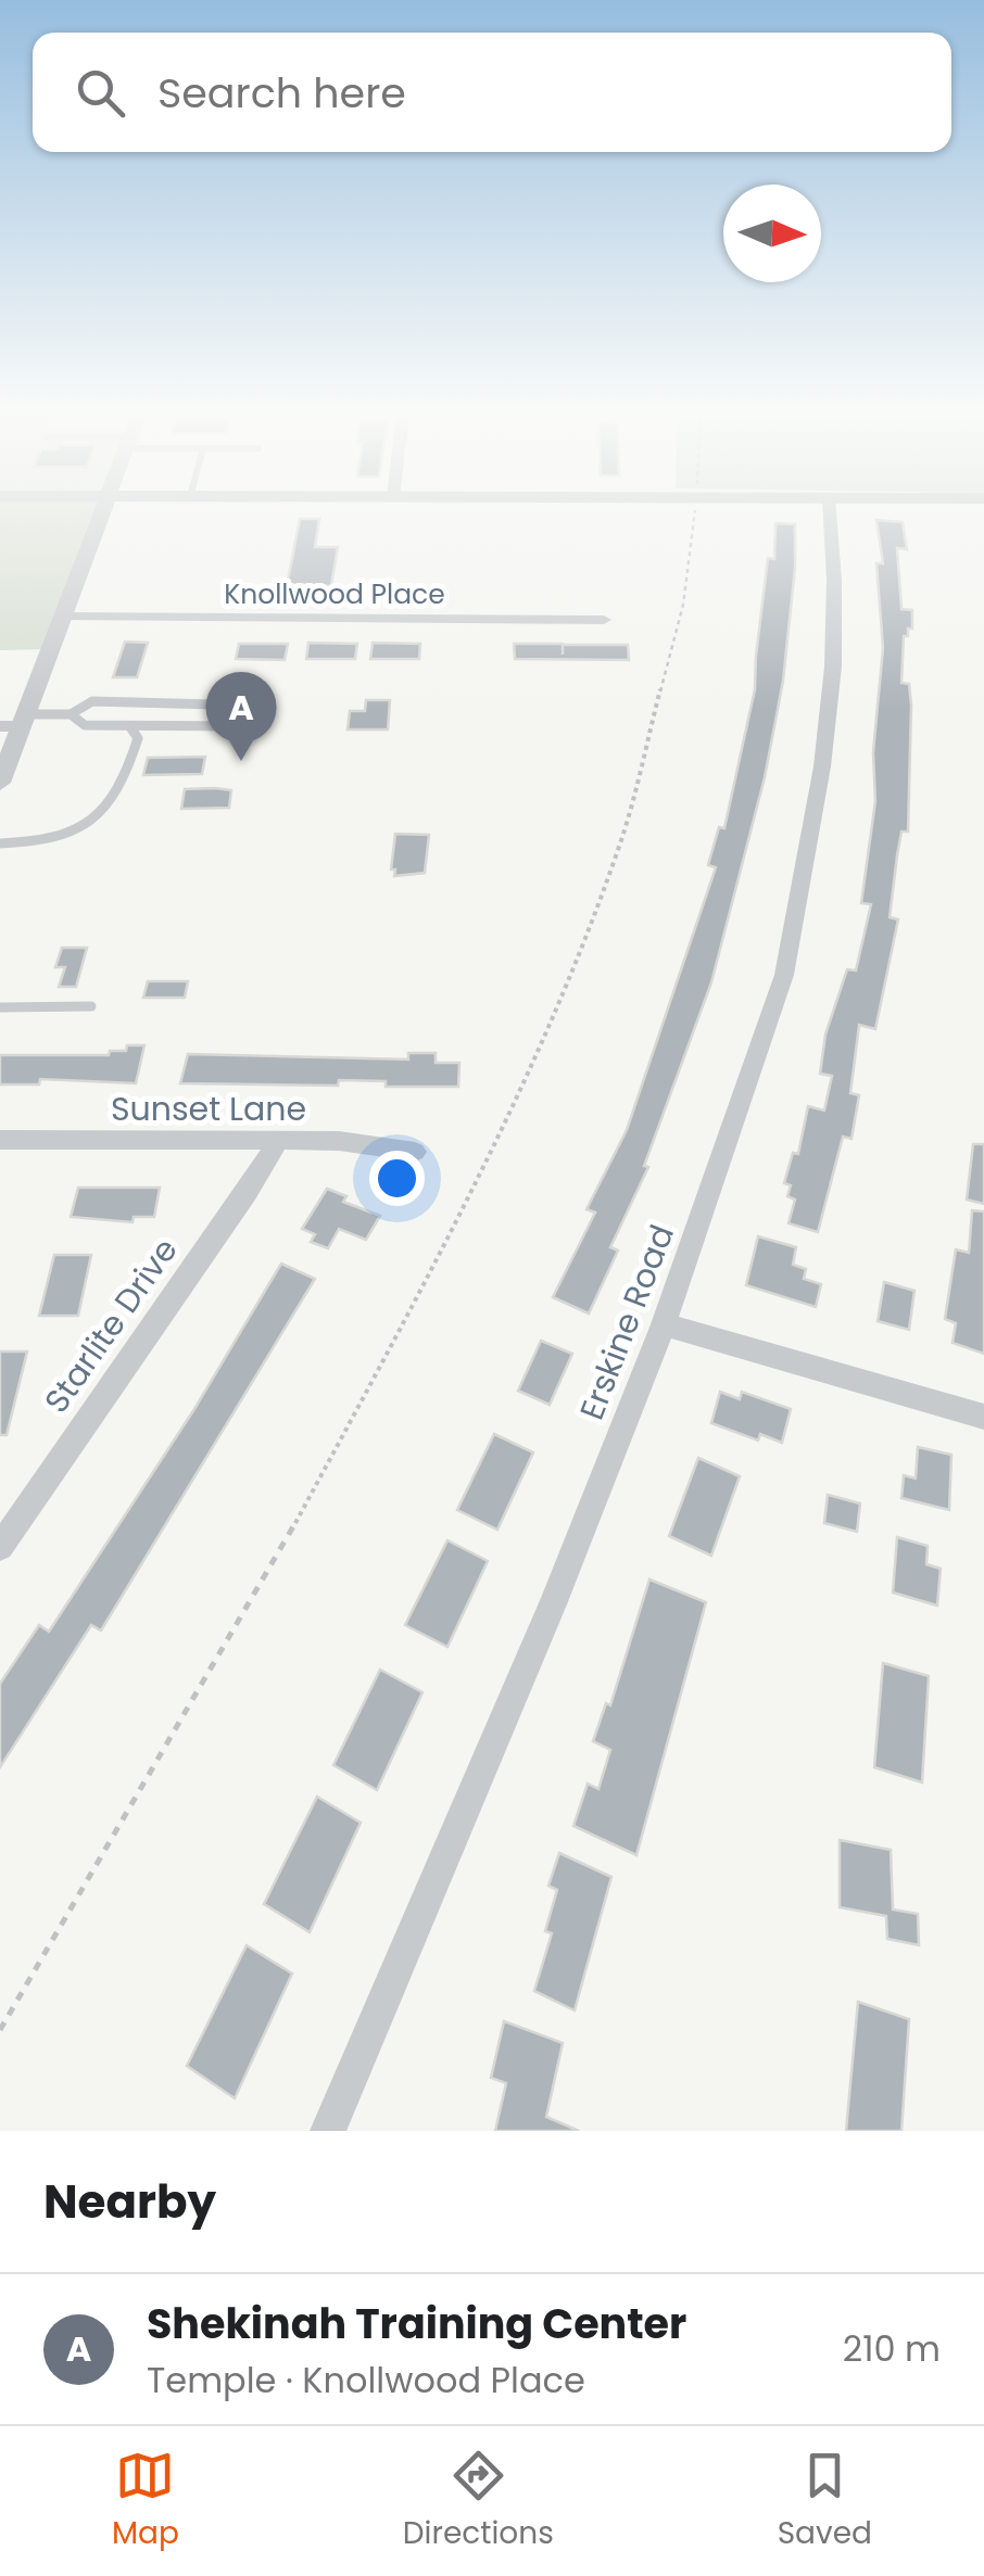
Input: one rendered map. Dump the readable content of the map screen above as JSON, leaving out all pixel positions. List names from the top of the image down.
{
  "streets": {
    "street": [
      "Knollwood Place",
      "Sunset Lane",
      "Erskine Road",
      "Starlite Drive"
    ]
  },
  "crossings": [
    ["Sunset Lane", "Starlite Drive"]
  ],
  "north": "right",
  "page": {
    "search": "Search here",
    "pins": "A",
    "heading": "Nearby",
    "list": [
      {
        "mark": "A",
        "name": "Shekinah Training Center",
        "note": "Temple · Knollwood Place",
        "value": "210 m"
      }
    ],
    "nav": ["Map", "Directions", "Saved"]
  }
}
